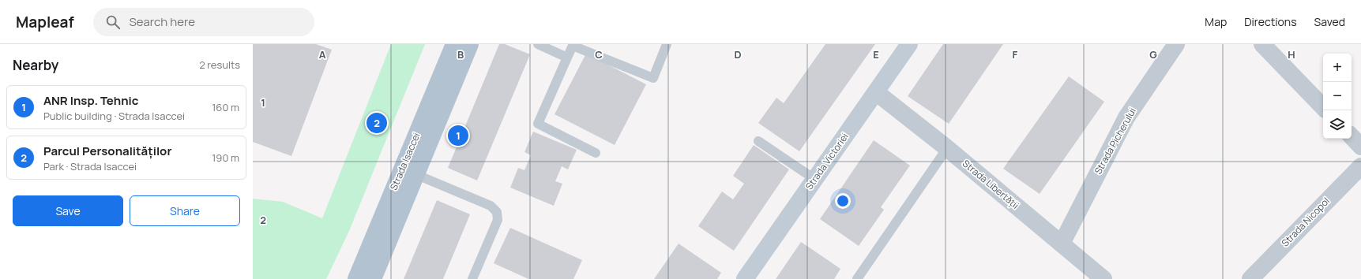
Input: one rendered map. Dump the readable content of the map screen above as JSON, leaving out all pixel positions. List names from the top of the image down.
{
  "streets": {
    "main road": ["Strada Isaccei"],
    "street": [
      "Strada Picherului",
      "Strada Victoriei",
      "Strada Libertății",
      "Strada Nicopol"
    ]
  },
  "crossings": [
    ["Strada Picherului", "Strada Libertății"],
    ["Strada Victoriei", "Strada Libertății"]
  ],
  "page": {
    "header": "Mapleaf",
    "search": "Search here",
    "nav": ["Map", "Directions", "Saved"],
    "heading": ["Nearby", "2 results"],
    "map_buttons": ["+", "−"],
    "list": [
      {
        "mark": "1",
        "name": "ANR Insp. Tehnic",
        "note": "Public building · Strada Isaccei",
        "value": "160 m"
      },
      {
        "mark": "2",
        "name": "Parcul Personalităților",
        "note": "Park · Strada Isaccei",
        "value": "190 m"
      }
    ],
    "pins": ["2", "1"],
    "buttons": ["Save", "Share"]
  },
  "grid": {
    "columns": [
      "A",
      "B",
      "C",
      "D",
      "E",
      "F",
      "G",
      "H"
    ],
    "rows": ["1", "2"]
  }
}
